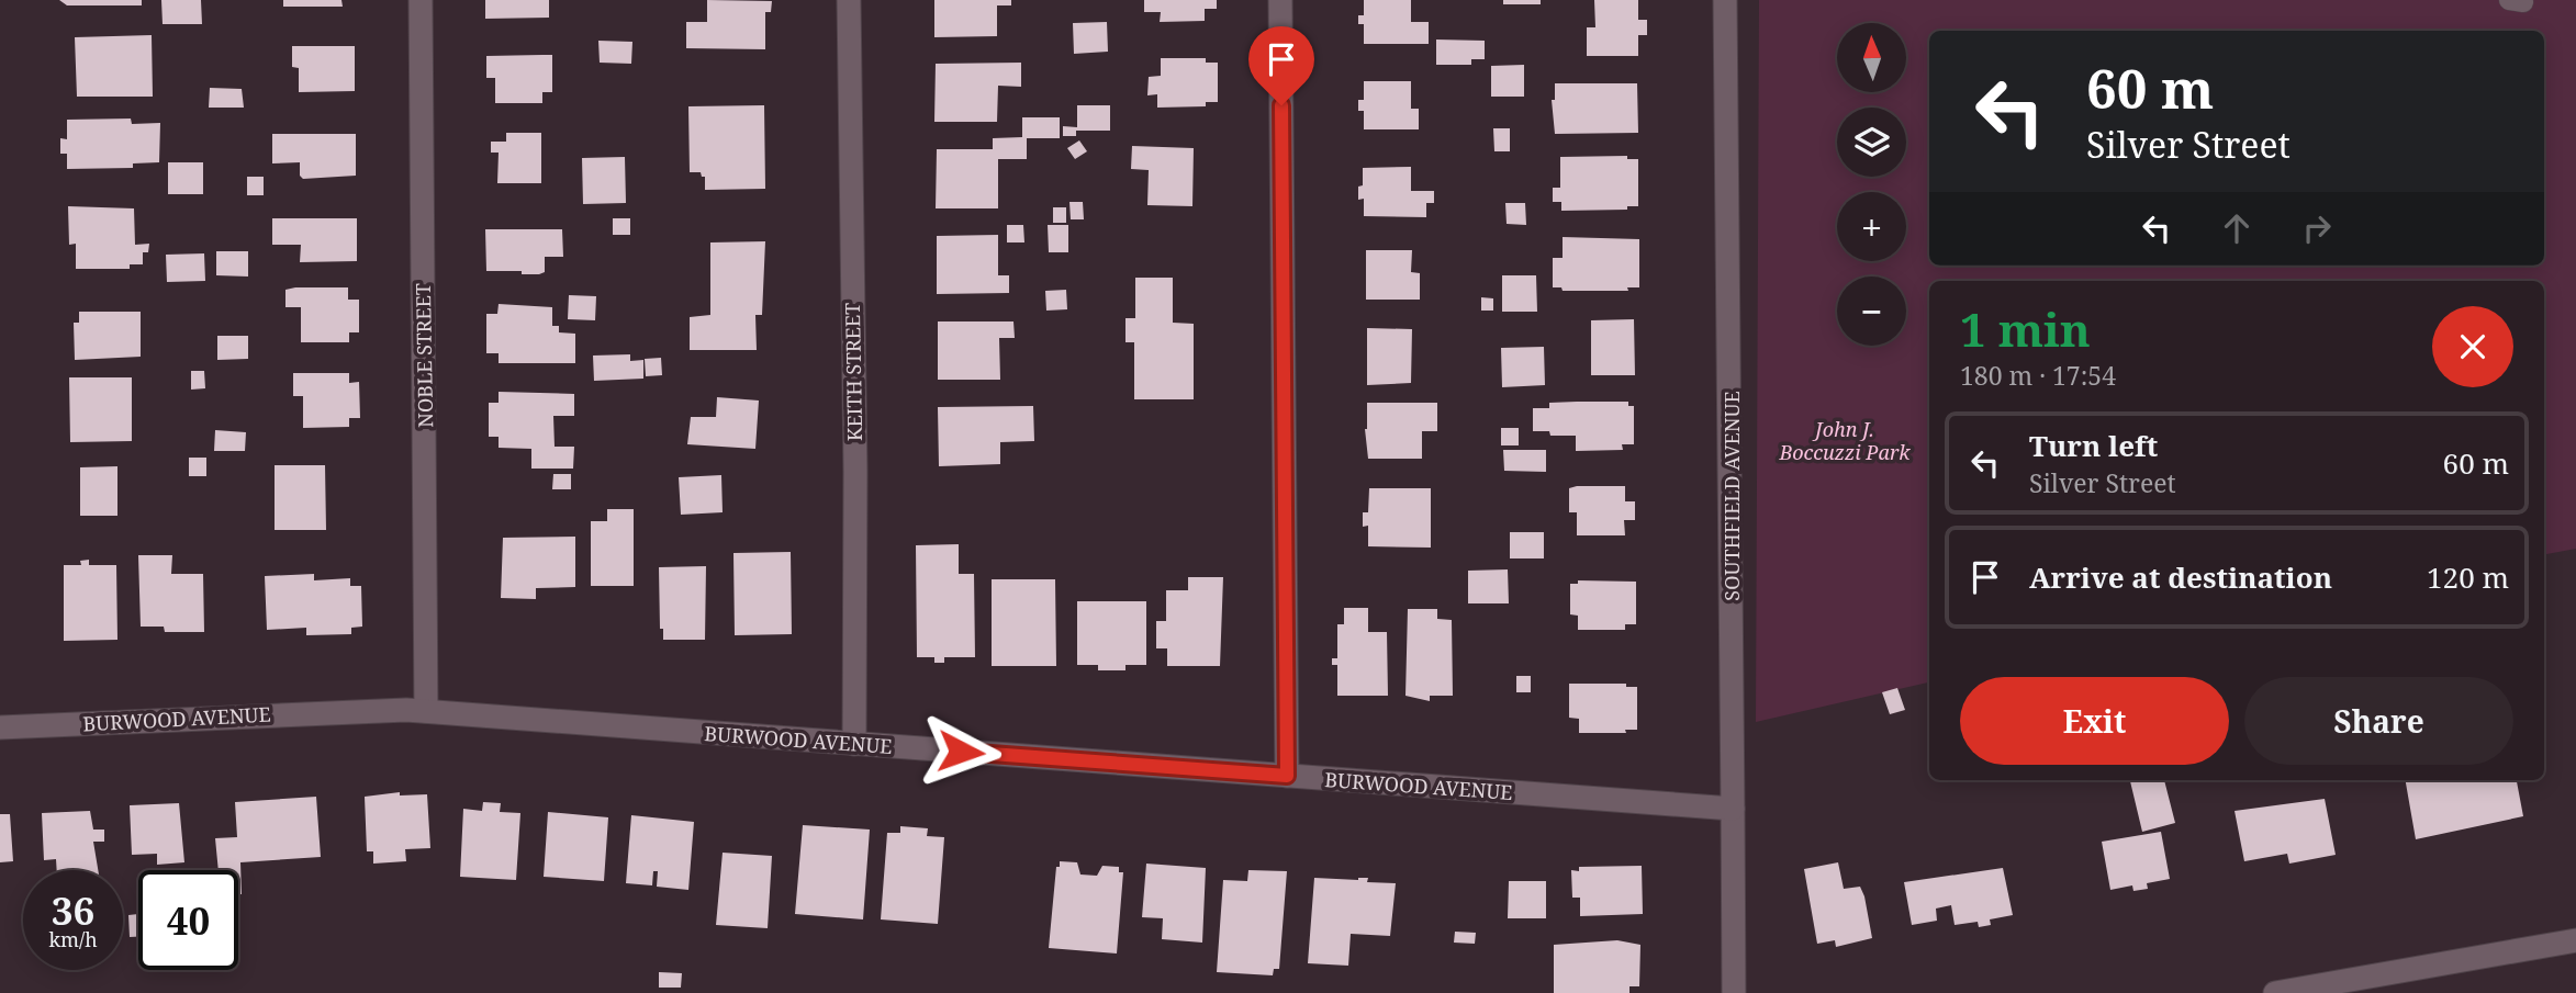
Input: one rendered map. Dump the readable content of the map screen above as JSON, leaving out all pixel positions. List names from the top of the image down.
{
  "streets": {
    "street": [
      "NOBLE STREET",
      "KEITH STREET",
      "SOUTHFIELD AVENUE",
      "BURWOOD AVENUE"
    ]
  },
  "crossings": [
    ["NOBLE STREET", "BURWOOD AVENUE"],
    ["KEITH STREET", "BURWOOD AVENUE"],
    ["SOUTHFIELD AVENUE", "BURWOOD AVENUE"]
  ],
  "parks": ["John J. Boccuzzi Park"],
  "north": "top",
  "page": {
    "map_buttons": ["+", "−"],
    "turn": ["60 m", "Silver Street"],
    "heading": ["1 min", "180 m · 17:54"],
    "list": [
      {
        "name": "Turn left",
        "note": "Silver Street",
        "value": "60 m"
      },
      {
        "name": "Arrive at destination",
        "value": "120 m"
      }
    ],
    "buttons": ["Exit", "Share"],
    "speed": "36 km/h",
    "limit": "40"
  }
}
